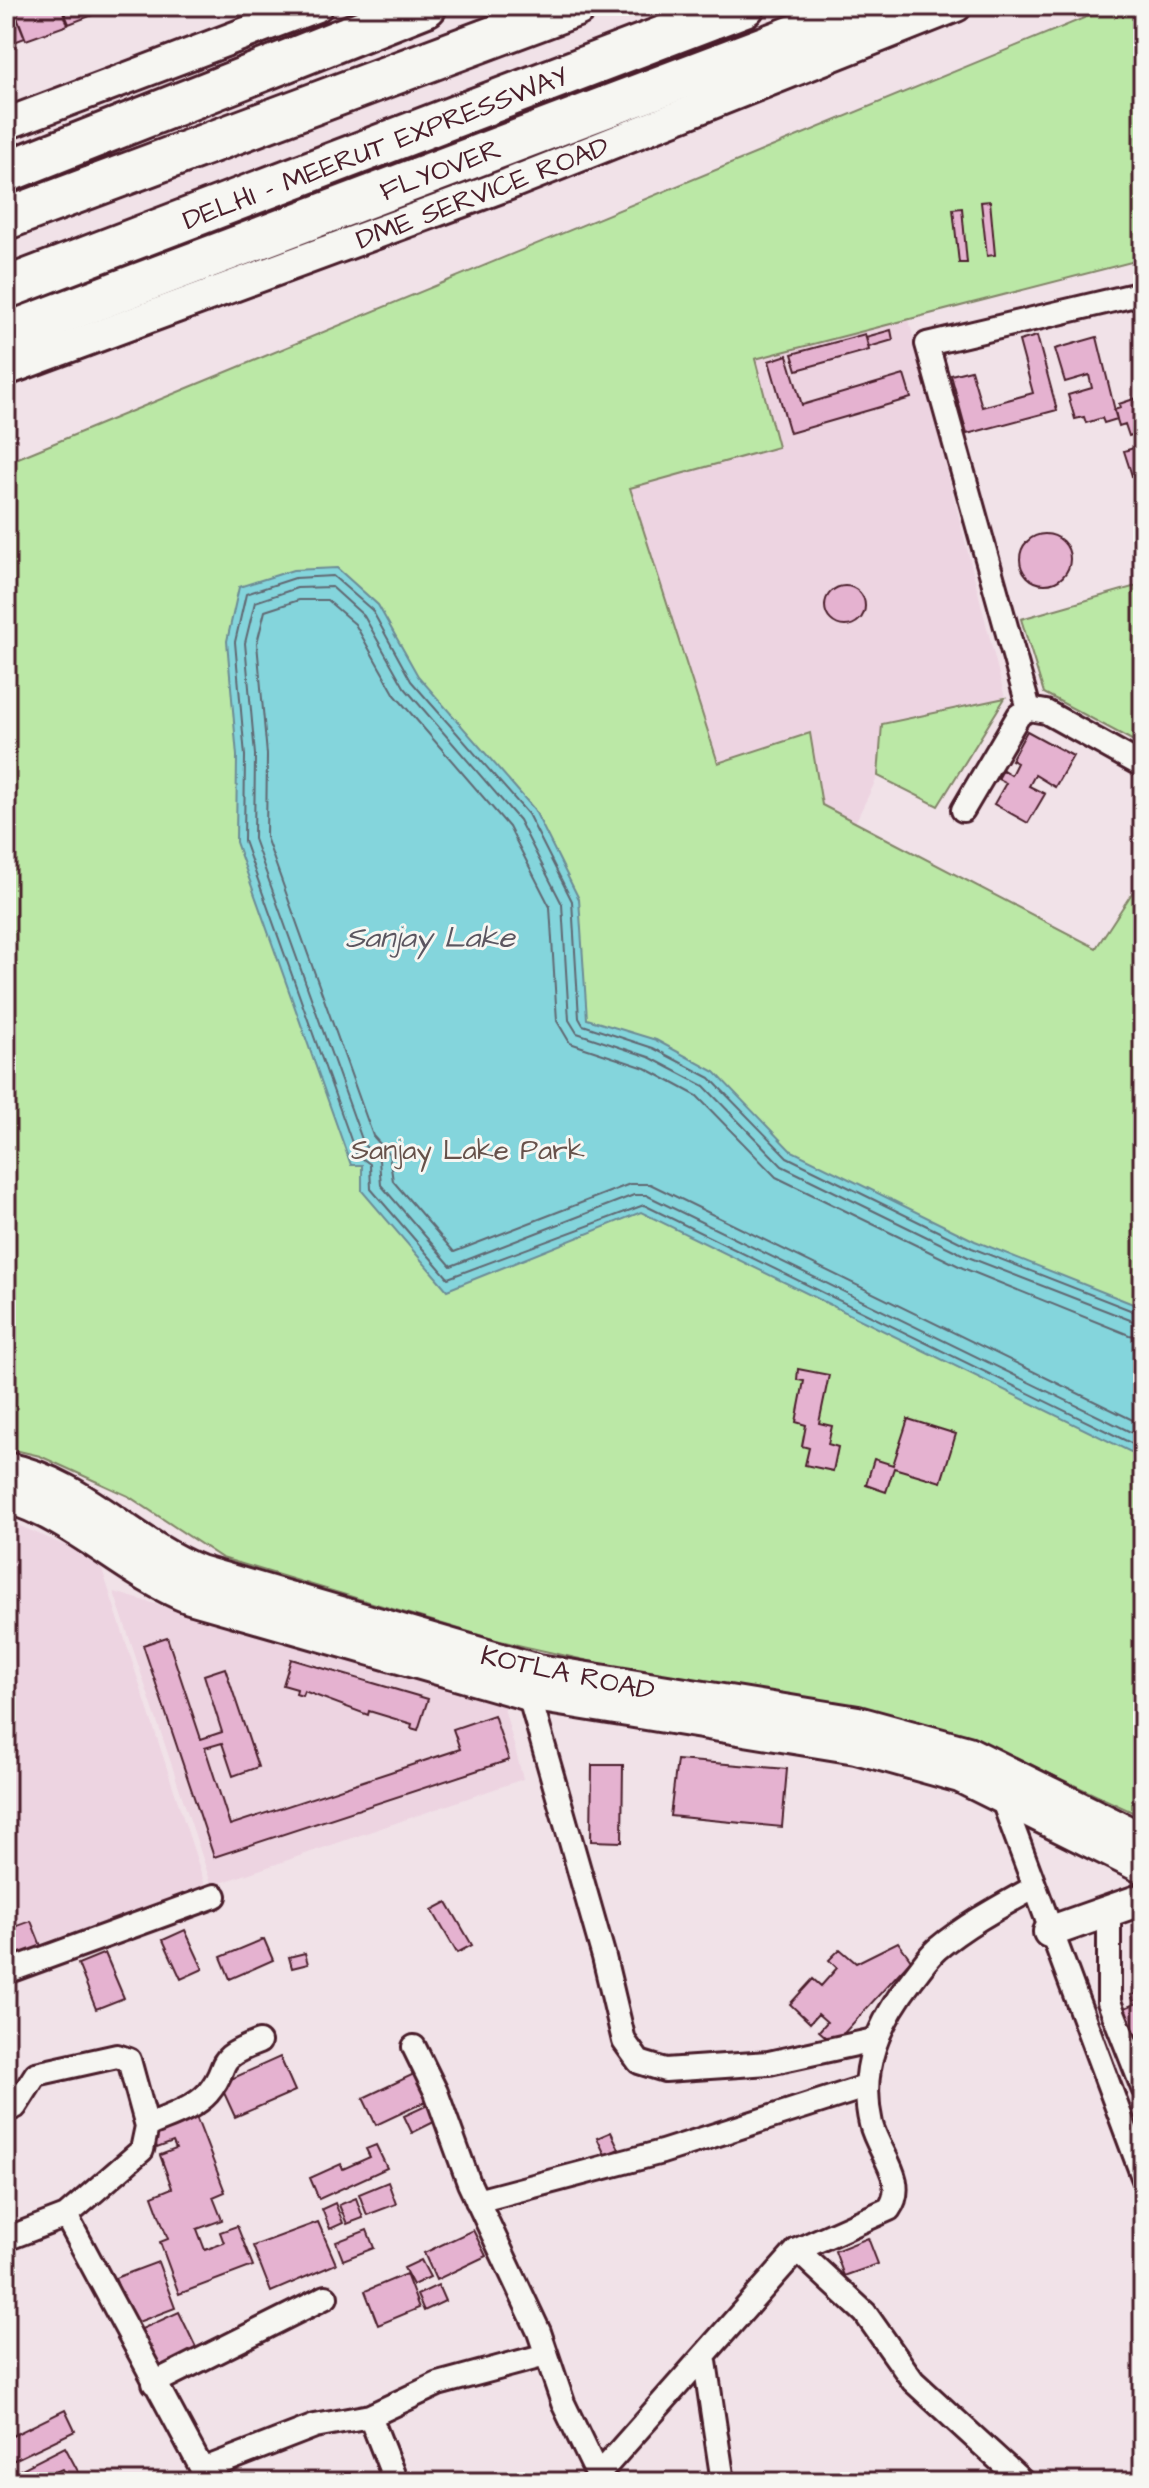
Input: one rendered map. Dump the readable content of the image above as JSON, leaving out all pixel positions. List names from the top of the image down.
{
  "streets": {
    "highway": ["DELHI - MEERUT EXPRESSWAY", "FLYOVER"],
    "main road": ["DME SERVICE ROAD", "KOTLA ROAD"]
  },
  "crossings": [
    ["FLYOVER", "DME SERVICE ROAD"]
  ],
  "water": ["Sanjay Lake"],
  "parks": ["Sanjay Lake Park"]
}
